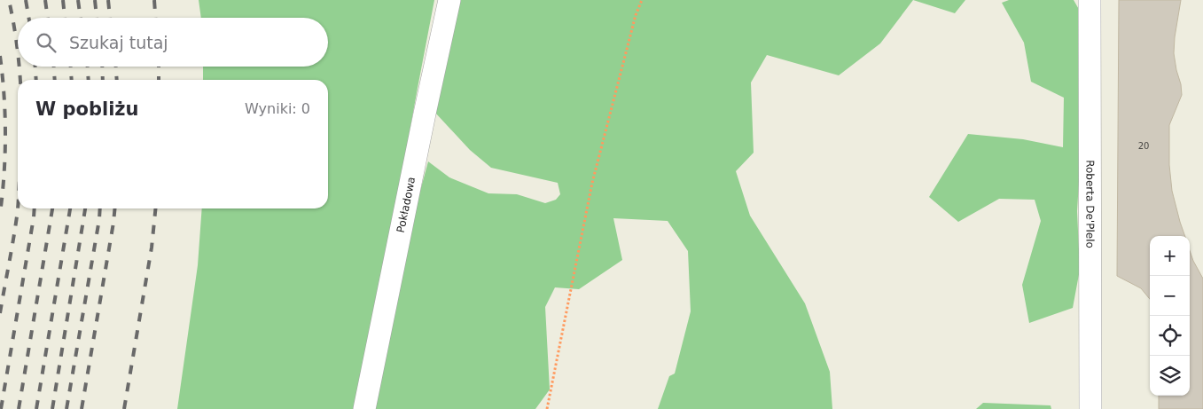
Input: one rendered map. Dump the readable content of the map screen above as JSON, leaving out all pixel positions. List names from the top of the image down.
{
  "streets": {
    "street": ["Pokładowa", "Roberta De'Plelo"]
  },
  "house_numbers": ["20"],
  "page": {
    "search": "Szukaj tutaj",
    "heading": ["W pobliżu", "Wyniki: 0"],
    "map_buttons": ["+", "−"]
  }
}
